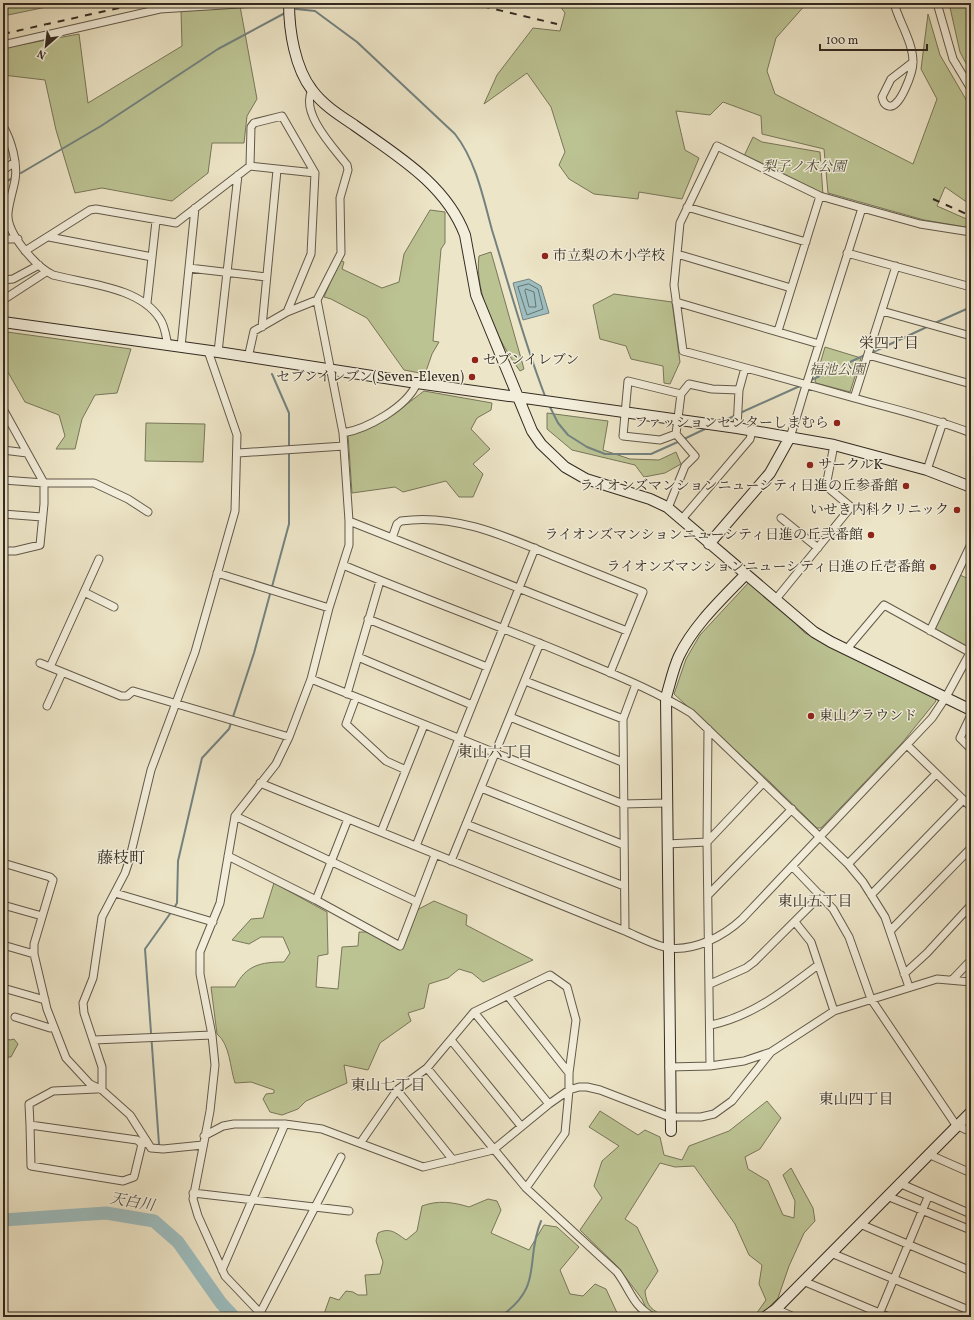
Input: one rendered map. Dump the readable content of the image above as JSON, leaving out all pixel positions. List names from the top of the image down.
{
  "districts": [
    "栄四丁目",
    "東山六丁目",
    "藤枝町",
    "東山五丁目",
    "東山七丁目",
    "東山四丁目"
  ],
  "water": ["天白川"],
  "parks": ["梨子ノ木公園", "福池公園"],
  "places": [
    "市立梨の木小学校",
    "セブンイレブン",
    "セブンイレブン(Seven-Eleven)",
    "ファッションセンターしまむら",
    "サークルK",
    "ライオンズマンションニューシティ日進の丘参番館",
    "いせき内科クリニック",
    "ライオンズマンションニューシティ日進の丘弐番館",
    "ライオンズマンションニューシティ日進の丘壱番館",
    "東山グラウンド"
  ],
  "scale_bar": "100 m",
  "north": "bottom left"
}
